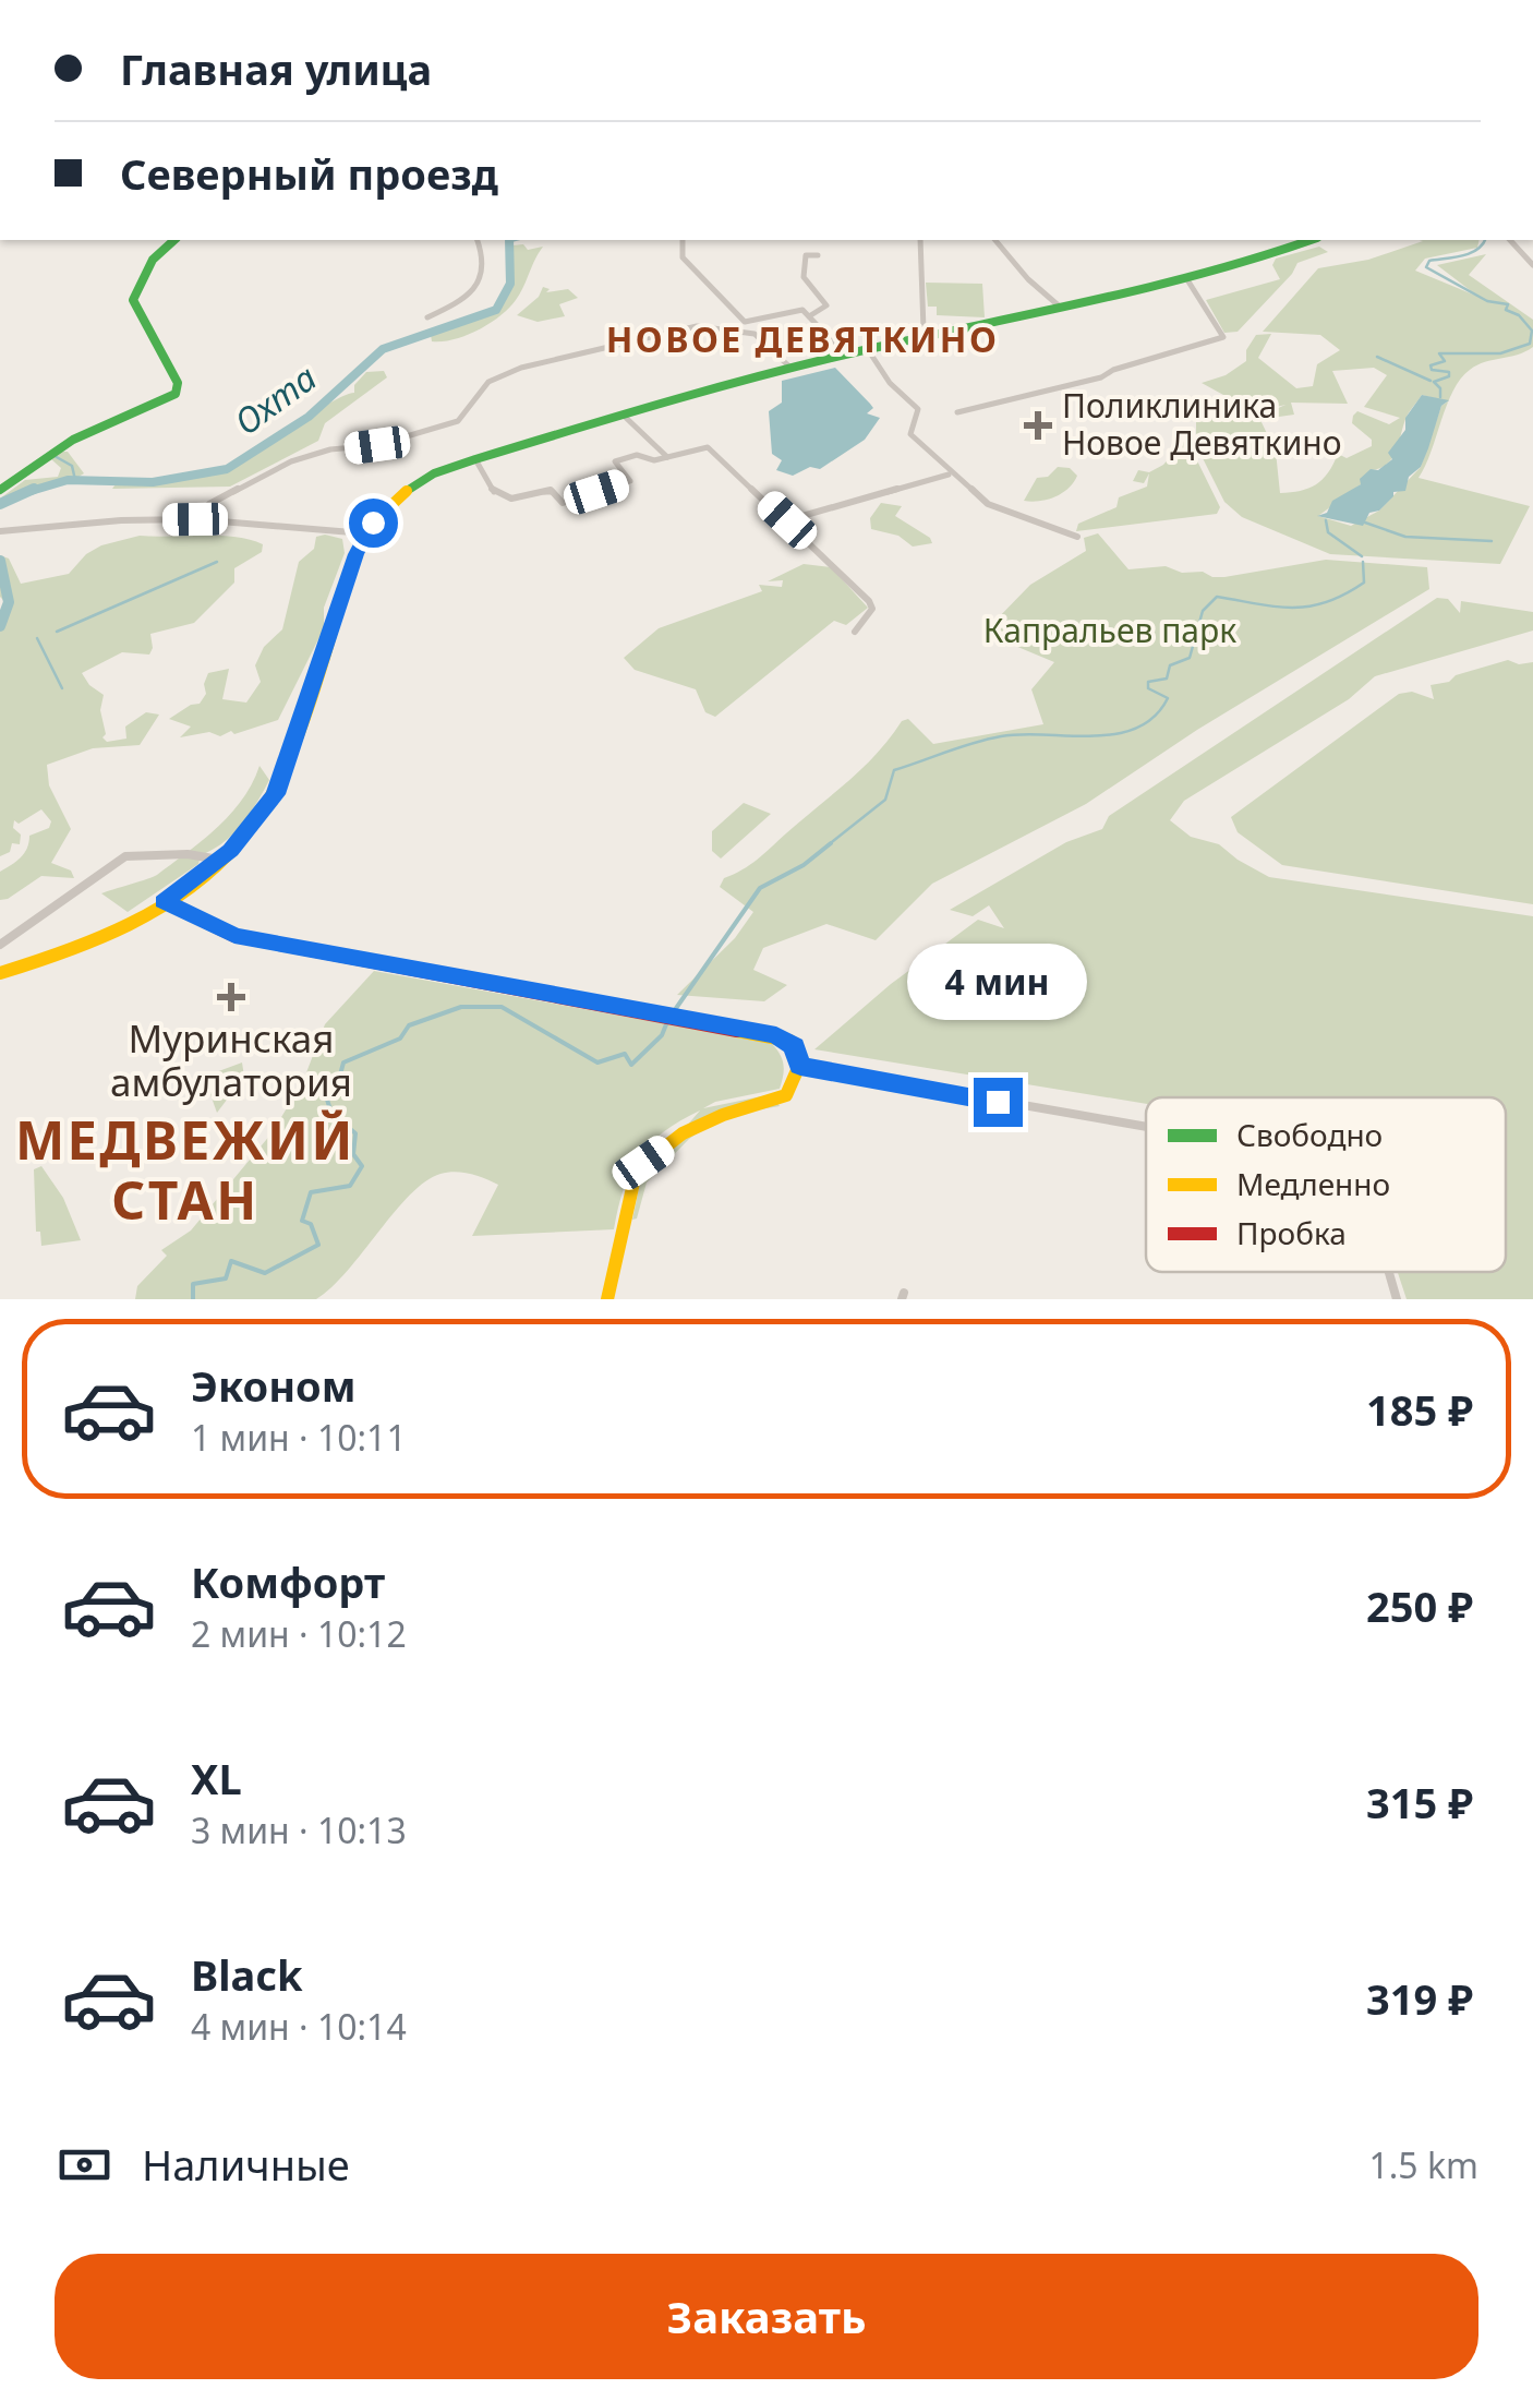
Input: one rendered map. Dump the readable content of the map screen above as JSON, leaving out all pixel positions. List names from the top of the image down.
{
  "districts": ["НОВОЕ ДЕВЯТКИНО", "МЕДВЕЖИЙ СТАН"],
  "water": ["Охта"],
  "parks": ["Капральев парк"],
  "places": {
    "health": ["Поликлиника Новое Девяткино", "Муринская амбулатория"]
  },
  "legend": ["Свободно", "Медленно", "Пробка"],
  "page": {
    "banner": ["Главная улица", "Северный проезд"],
    "bubble": "4 мин",
    "list": [
      {
        "name": "Эконом",
        "note": "1 мин · 10:11",
        "value": "185 ₽"
      },
      {
        "name": "Комфорт",
        "note": "2 мин · 10:12",
        "value": "250 ₽"
      },
      {
        "name": "XL",
        "note": "3 мин · 10:13",
        "value": "315 ₽"
      },
      {
        "name": "Black",
        "note": "4 мин · 10:14",
        "value": "319 ₽"
      }
    ],
    "pay": ["Наличные", "1.5 km"],
    "buttons": "Заказать"
  }
}
